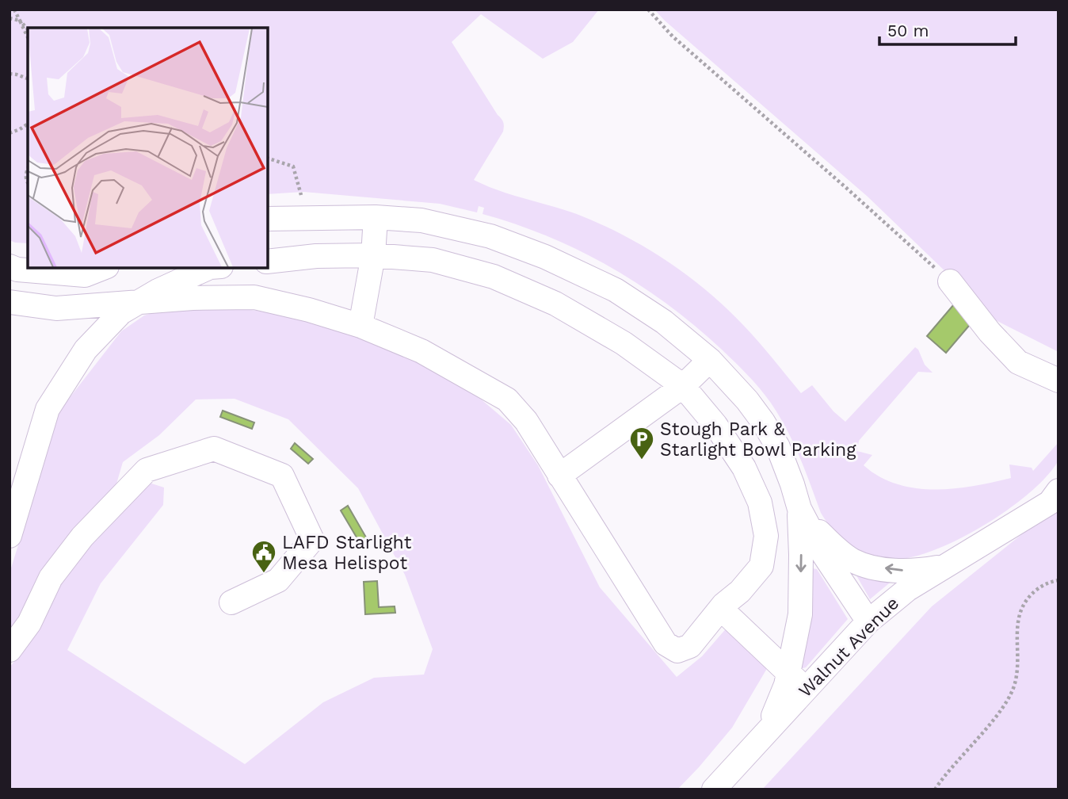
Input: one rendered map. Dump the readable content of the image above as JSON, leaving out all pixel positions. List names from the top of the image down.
{
  "streets": {
    "street": ["Walnut Avenue"]
  },
  "places": {
    "parking": ["Stough Park & Starlight Bowl Parking"],
    "public building": ["LAFD Starlight Mesa Helispot"]
  },
  "scale_bar": "50 m"
}
